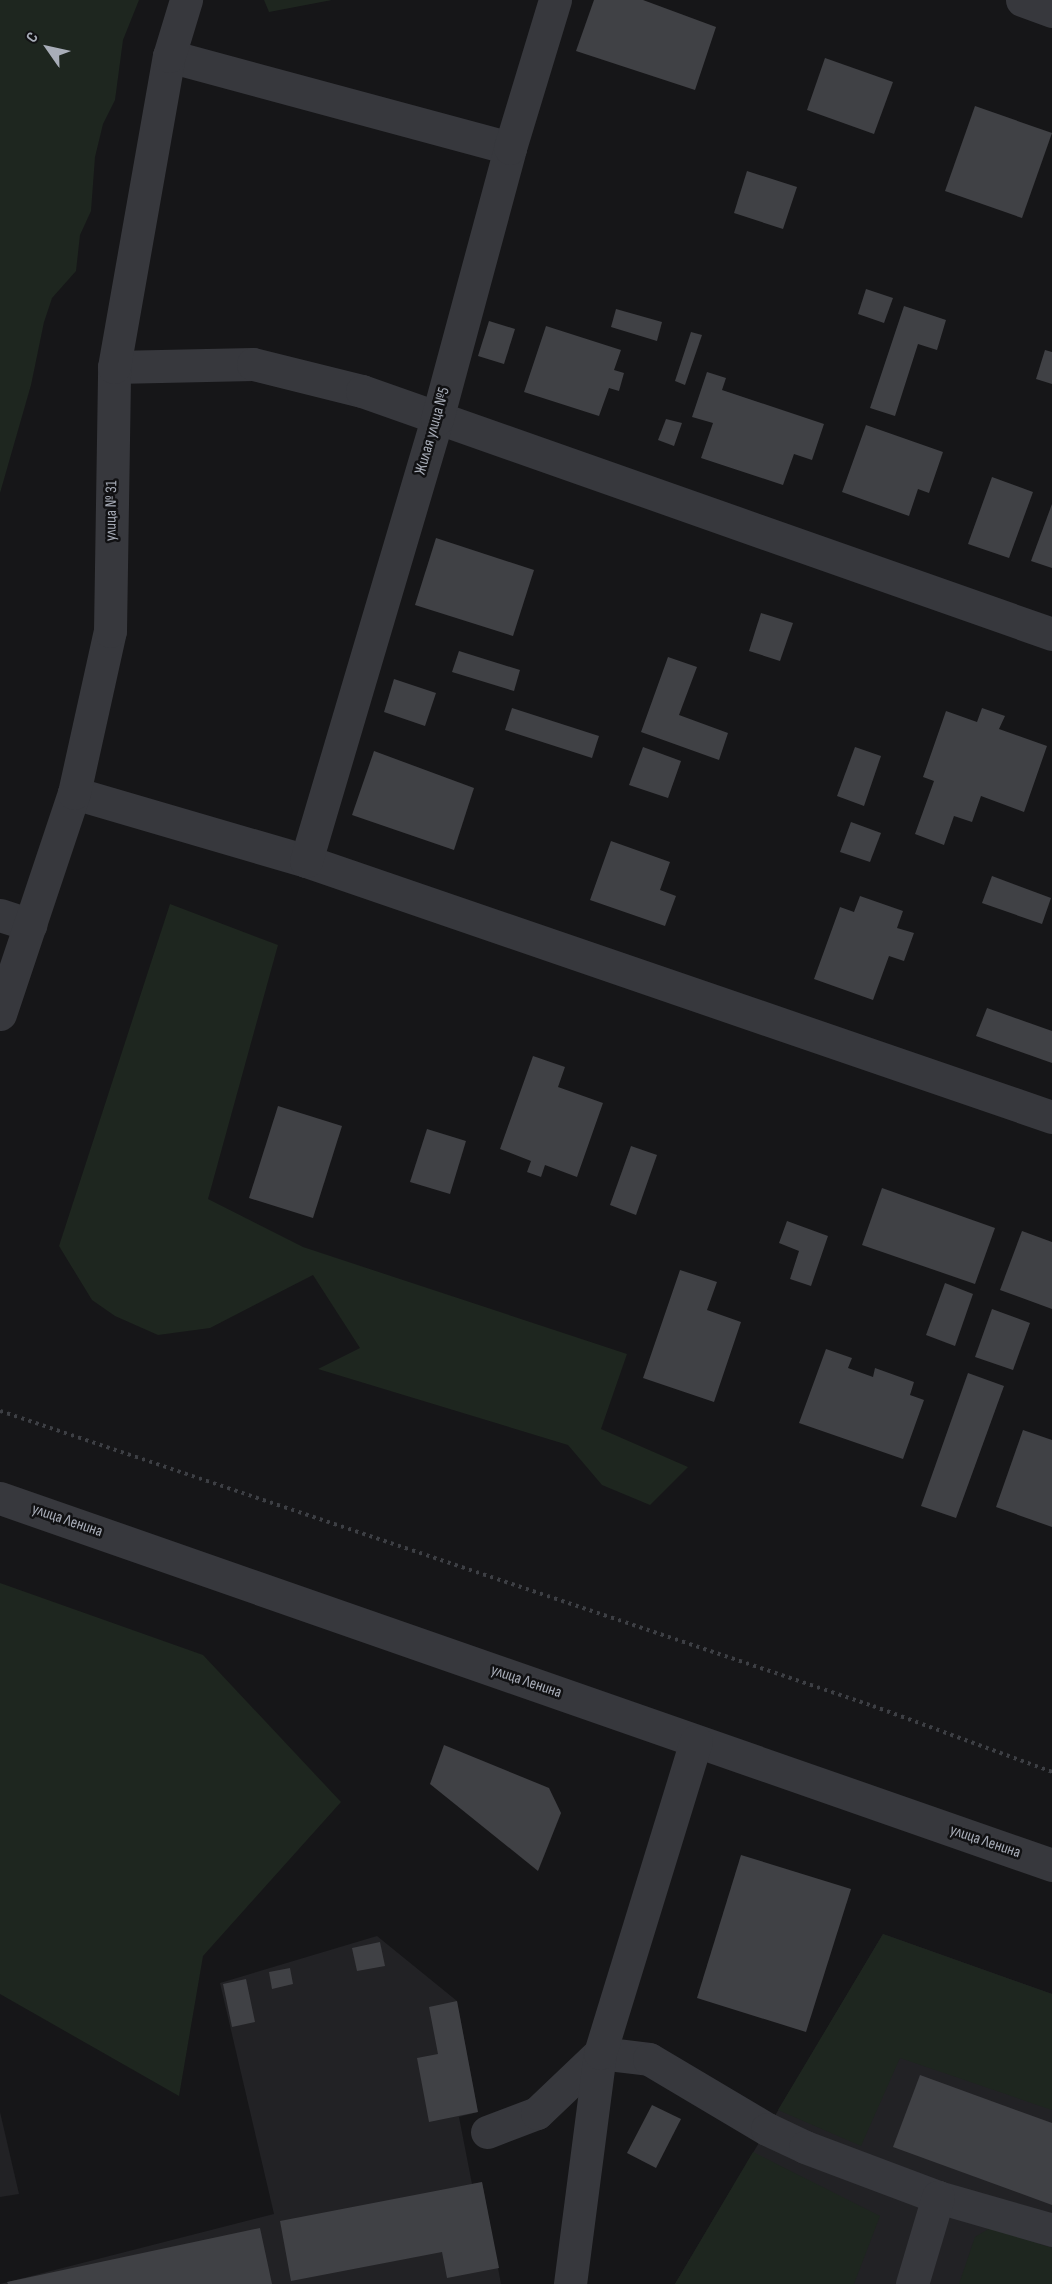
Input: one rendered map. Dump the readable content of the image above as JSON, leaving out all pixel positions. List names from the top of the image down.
{
  "streets": {
    "street": ["Жилая улица №5", "улица № 31", "улица Ленина"]
  },
  "north": "top left"
}
